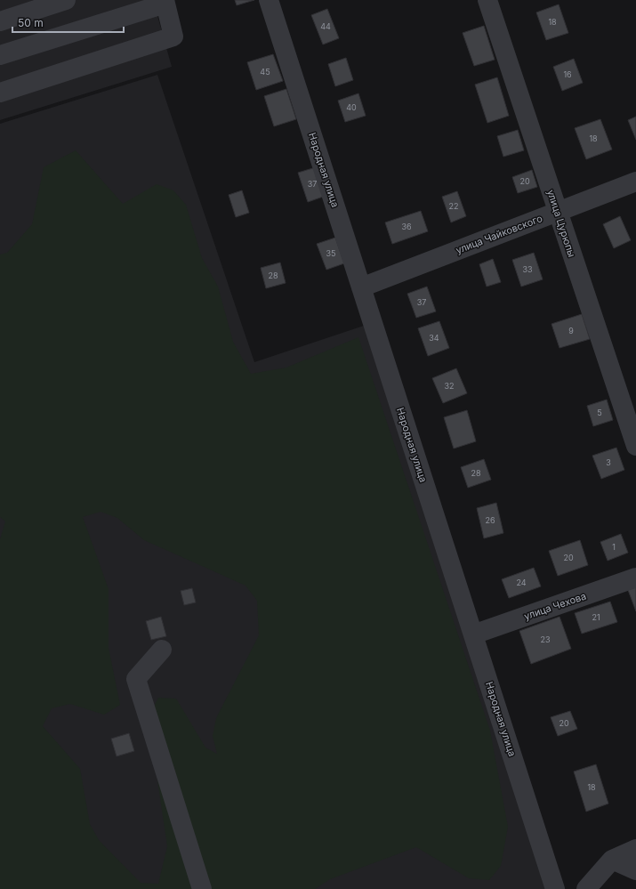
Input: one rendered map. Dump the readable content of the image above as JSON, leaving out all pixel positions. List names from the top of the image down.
{
  "streets": {
    "street": [
      "Народная улица",
      "улица Цурюпы",
      "улица Чайковского",
      "улица Чехова"
    ]
  },
  "crossings": [
    ["Народная улица", "улица Чайковского"],
    ["Народная улица", "улица Чехова"],
    ["улица Цурюпы", "улица Чайковского"]
  ],
  "house_numbers": [
    "18",
    "44",
    "45",
    "16",
    "40",
    "18",
    "20",
    "37",
    "22",
    "36",
    "35",
    "33",
    "28",
    "37",
    "9",
    "34",
    "32",
    "5",
    "3",
    "28",
    "26",
    "1",
    "20",
    "24",
    "21",
    "23",
    "20",
    "18"
  ],
  "scale_bar": "50 m"
}
